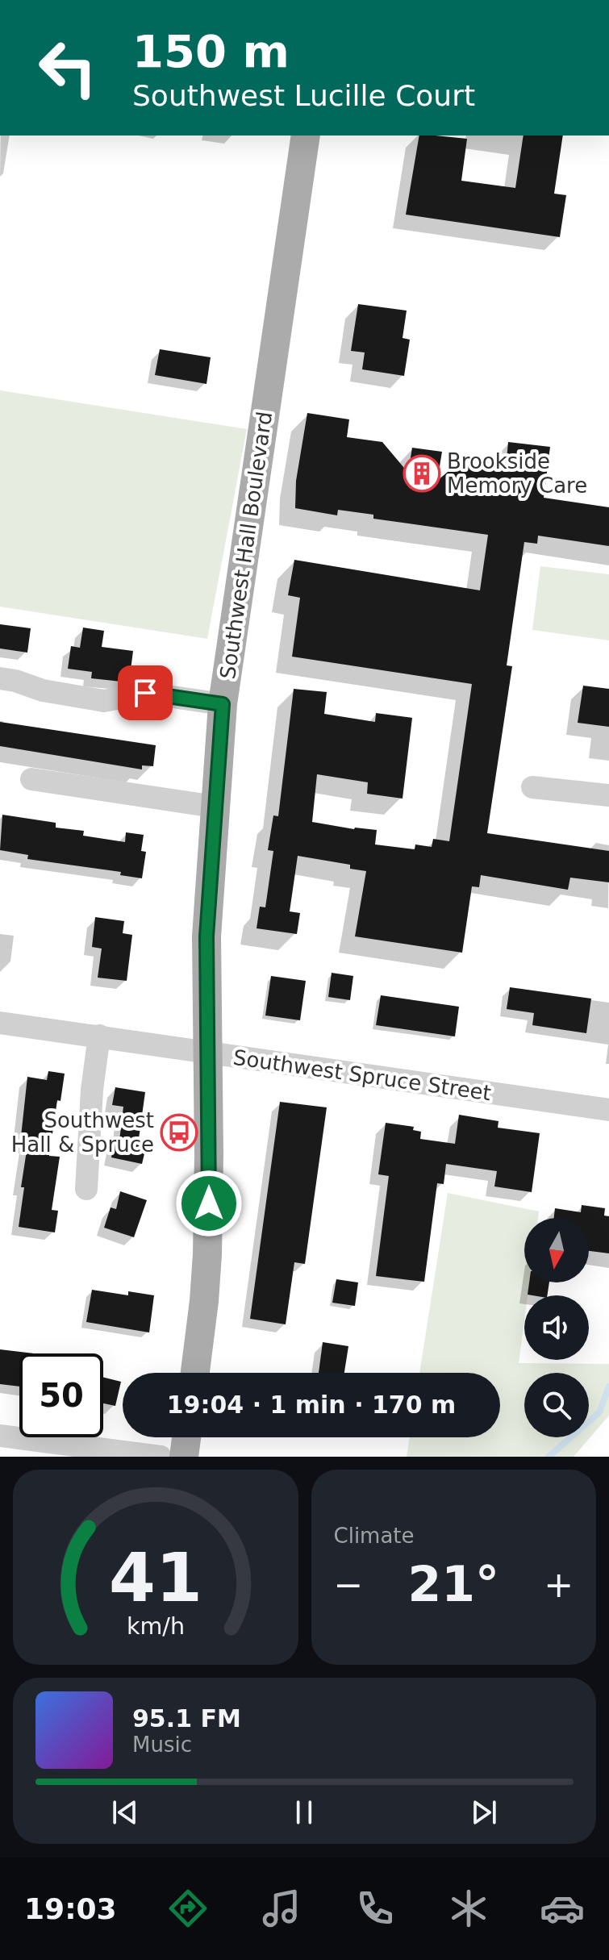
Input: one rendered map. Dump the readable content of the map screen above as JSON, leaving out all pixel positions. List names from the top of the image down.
{
  "streets": {
    "main road": ["Southwest Hall Boulevard"],
    "street": ["Southwest Spruce Street"]
  },
  "crossings": [
    ["Southwest Hall Boulevard", "Southwest Spruce Street"]
  ],
  "places": {
    "building": ["Brookside Memory Care"],
    "bus stop": ["Southwest Hall & Spruce"]
  },
  "north": "bottom",
  "page": {
    "turn": ["150 m", "Southwest Lucille Court"],
    "limit": "50",
    "trip": "19:04 · 1 min · 170 m",
    "tile": "Climate",
    "heat": ["−", "21°", "+"],
    "song": ["95.1 FM", "Music"],
    "tabs": "19:03",
    "gauge": ["41", "km/h"]
  }
}
